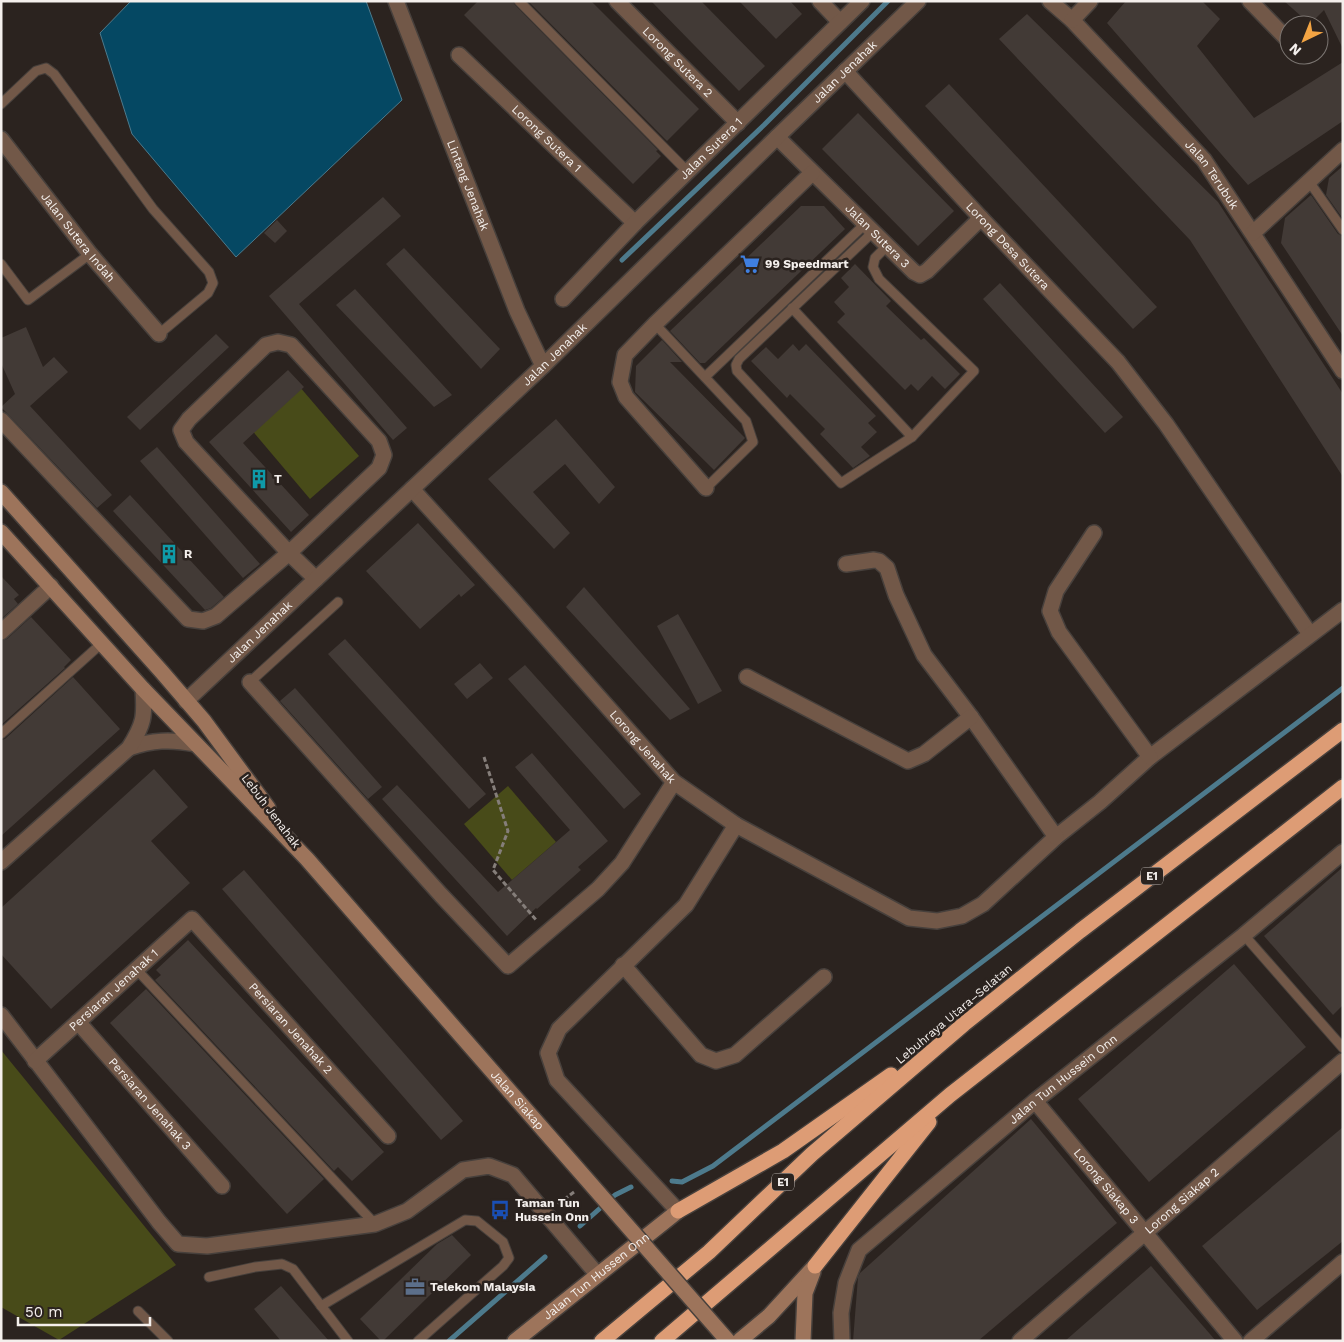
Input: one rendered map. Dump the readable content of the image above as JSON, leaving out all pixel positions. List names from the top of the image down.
{
  "streets": {
    "highway": ["E1", "Lebuhraya Utara–Selatan"],
    "street": [
      "Lorong Sutera 2",
      "Jalan Jenahak",
      "Lorong Sutera 1",
      "Jalan Sutera 1",
      "Jalan Terubuk",
      "Lintang Jenahak",
      "Jalan Sutera 3",
      "Jalan Sutera Indah",
      "Lorong Desa Sutera",
      "Lorong Jenahak",
      "Lebuh Jenahak",
      "Persiaran Jenahak 1",
      "Persiaran Jenahak 2",
      "Jalan Tun Hussein Onn",
      "Jalan Siakap",
      "Persiaran Jenahak 3",
      "Lorong Siakap 3",
      "Lorong Siakap 2",
      "Jalan Tun Hussen Onn"
    ]
  },
  "crossings": [
    ["Lorong Sutera 2", "Jalan Sutera 1"],
    ["Jalan Jenahak", "Lintang Jenahak"],
    ["Jalan Jenahak", "Jalan Sutera 3"],
    ["Jalan Jenahak", "Lorong Desa Sutera"],
    ["Jalan Jenahak", "Lorong Jenahak"],
    ["Jalan Jenahak", "Lebuh Jenahak"],
    ["Lorong Sutera 1", "Jalan Sutera 1"],
    ["Jalan Sutera 3", "Lorong Desa Sutera"],
    ["Lorong Desa Sutera", "Lorong Jenahak"],
    ["Lebuh Jenahak", "Jalan Siakap"],
    ["Persiaran Jenahak 1", "Persiaran Jenahak 2"],
    ["Persiaran Jenahak 1", "Persiaran Jenahak 3"],
    ["Jalan Tun Hussein Onn", "Lorong Siakap 3"],
    ["Lorong Siakap 3", "Lorong Siakap 2"]
  ],
  "places": {
    "supermarket": ["99 Speedmart"],
    "building": ["T", "R"],
    "bus stop": ["Taman Tun Hussein Onn"],
    "office": ["Telekom Malaysia"]
  },
  "scale_bar": "50 m",
  "north": "bottom left"
}
